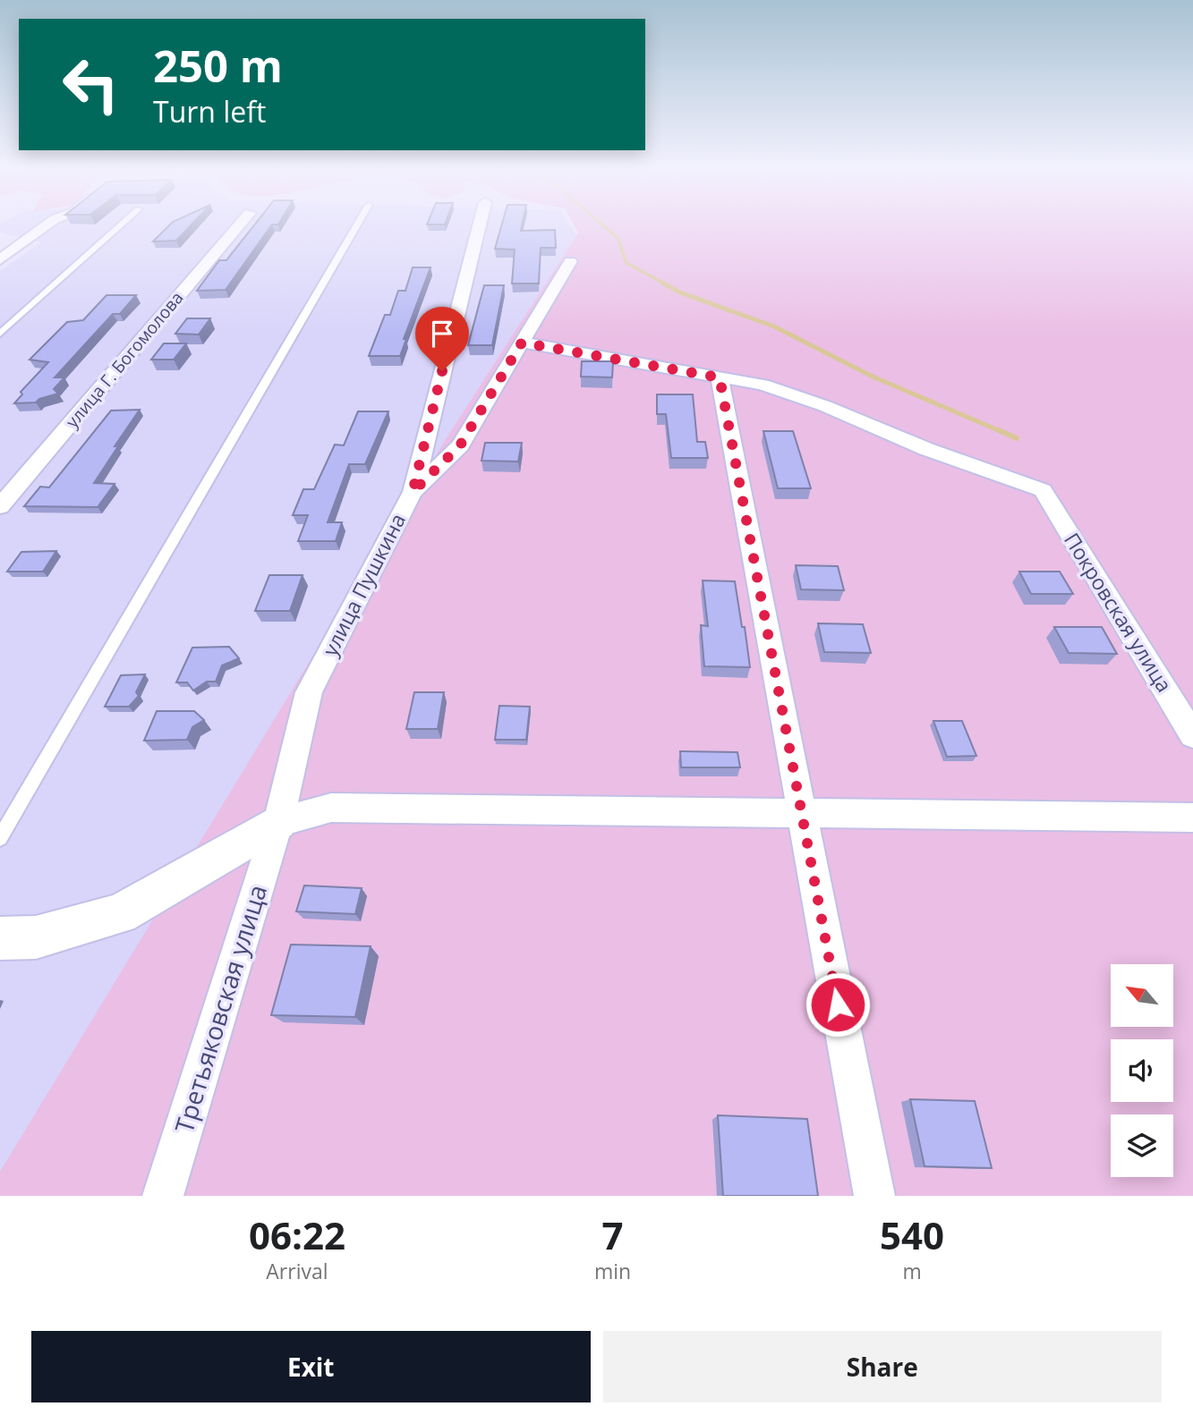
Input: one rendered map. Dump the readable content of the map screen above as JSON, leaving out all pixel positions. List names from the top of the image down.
{
  "streets": {
    "street": [
      "улица Г. Богомолова",
      "улица Пушкина",
      "Покровская улица",
      "Третьяковская улица"
    ]
  },
  "crossings": [
    ["улица Пушкина", "Третьяковская улица"]
  ],
  "north": "top left",
  "page": {
    "turn": ["250 m", "Turn left"],
    "eta": [
      "06:22",
      "Arrival",
      "7",
      "min",
      "540",
      "m"
    ],
    "buttons": ["Exit", "Share"]
  }
}
